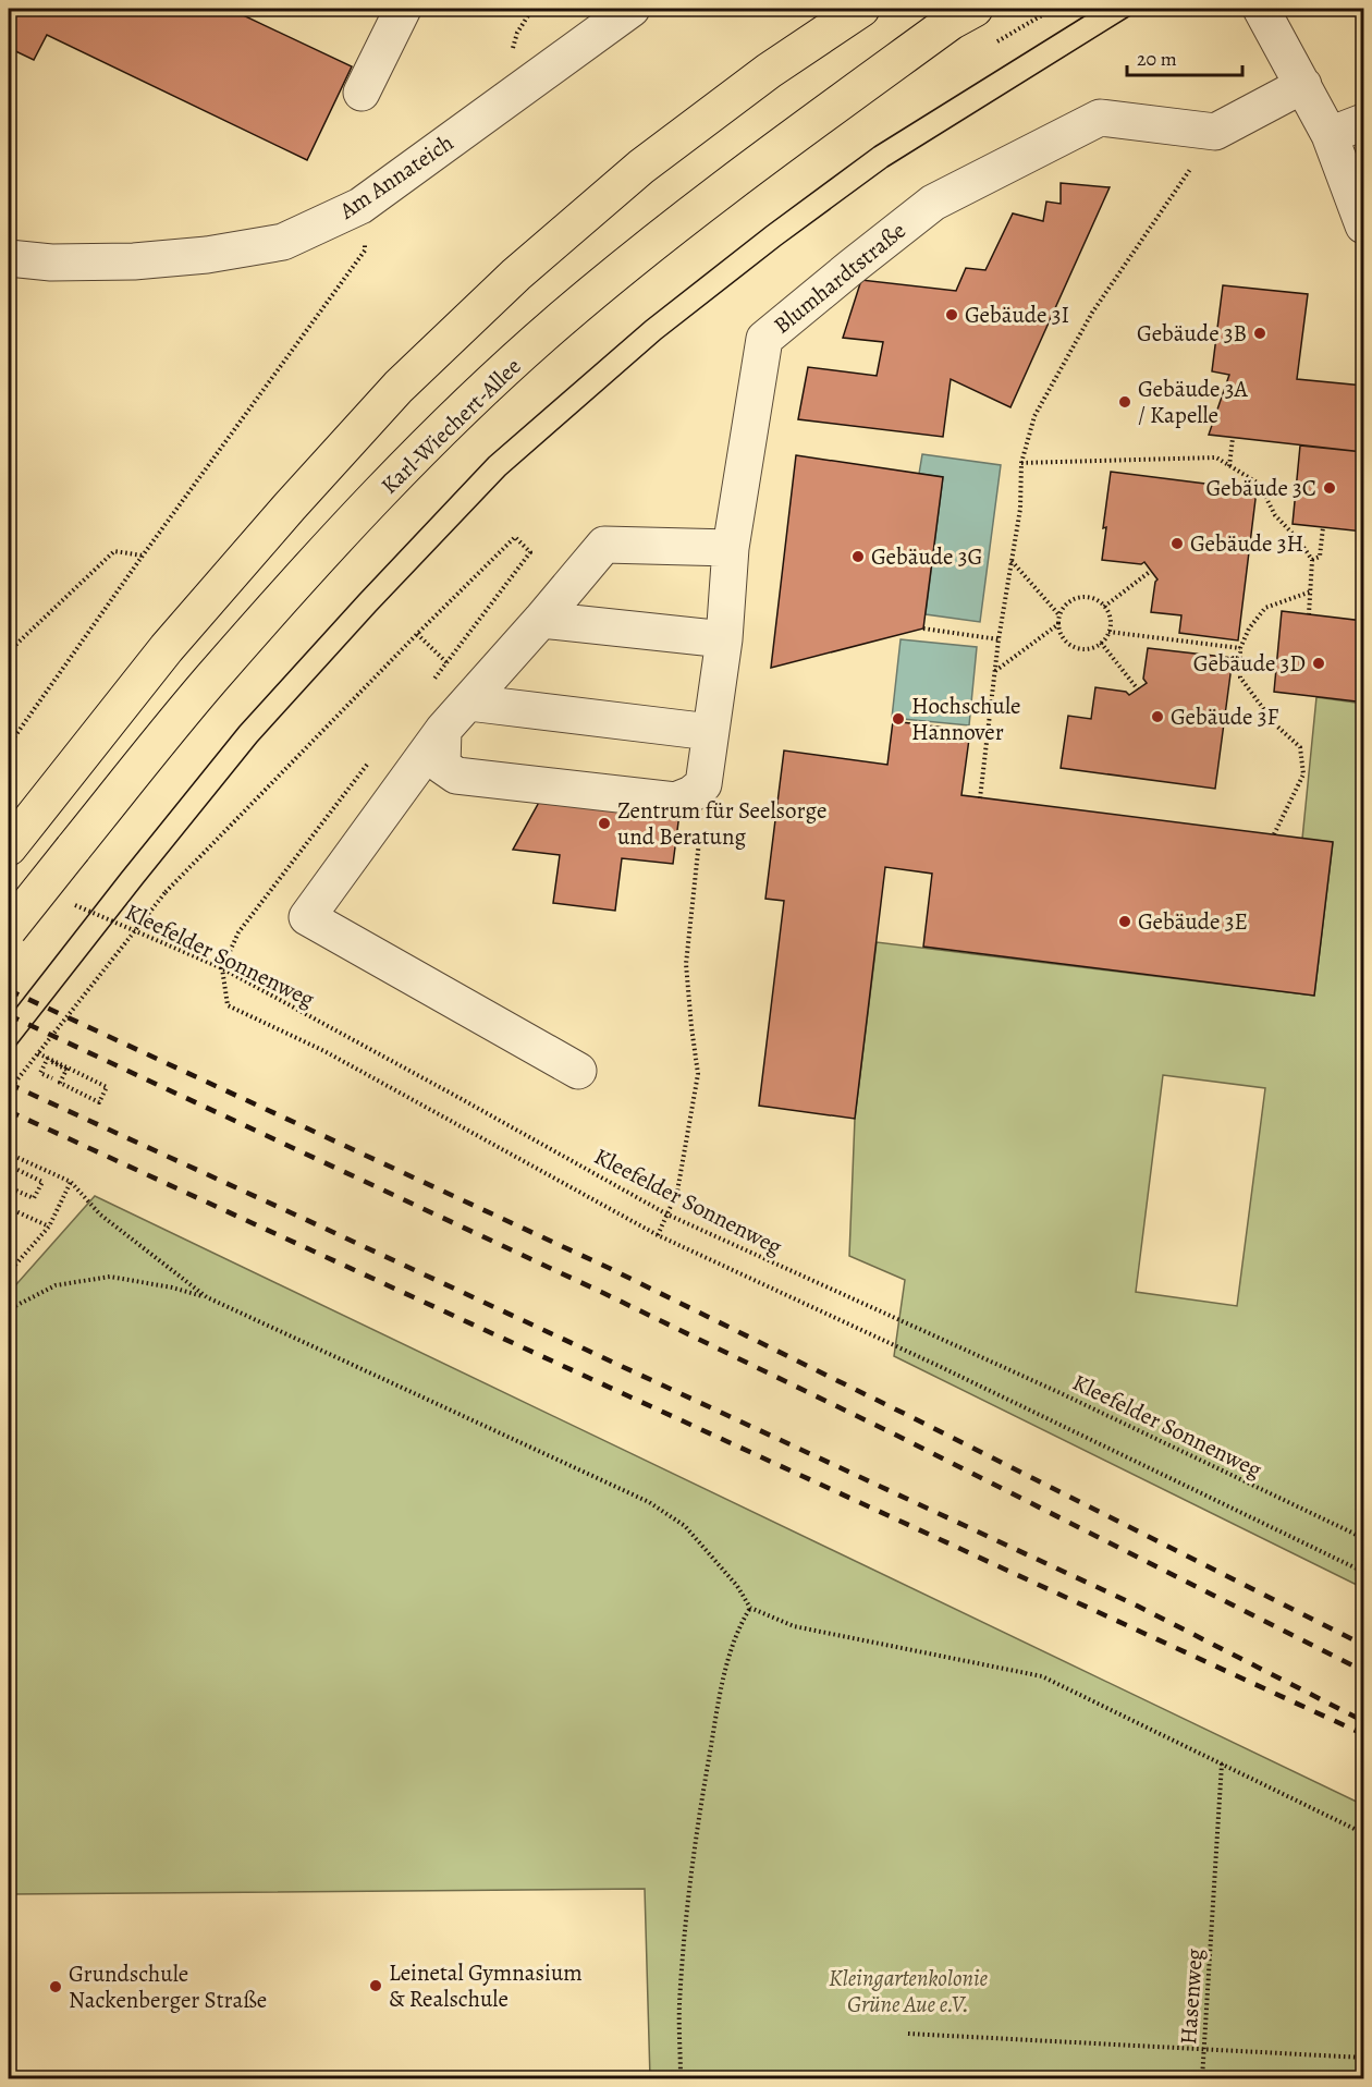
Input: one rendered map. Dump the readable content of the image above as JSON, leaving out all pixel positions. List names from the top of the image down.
{
  "streets": {
    "main road": ["Karl-Wiechert-Allee"],
    "street": ["Am Annateich", "Blumhardtstraße"],
    "path": ["Kleefelder Sonnenweg", "Hasenweg"]
  },
  "parks": ["Kleingartenkolonie Grüne Aue e.V."],
  "places": [
    "Gebäude 3I",
    "Gebäude 3B",
    "Gebäude 3A / Kapelle",
    "Gebäude 3C",
    "Gebäude 3H",
    "Gebäude 3G",
    "Gebäude 3D",
    "Gebäude 3F",
    "Hochschule Hannover",
    "Zentrum für Seelsorge und Beratung",
    "Gebäude 3E",
    "Leinetal Gymnasium & Realschule",
    "Grundschule Nackenberger Straße"
  ],
  "scale_bar": "20 m"
}
